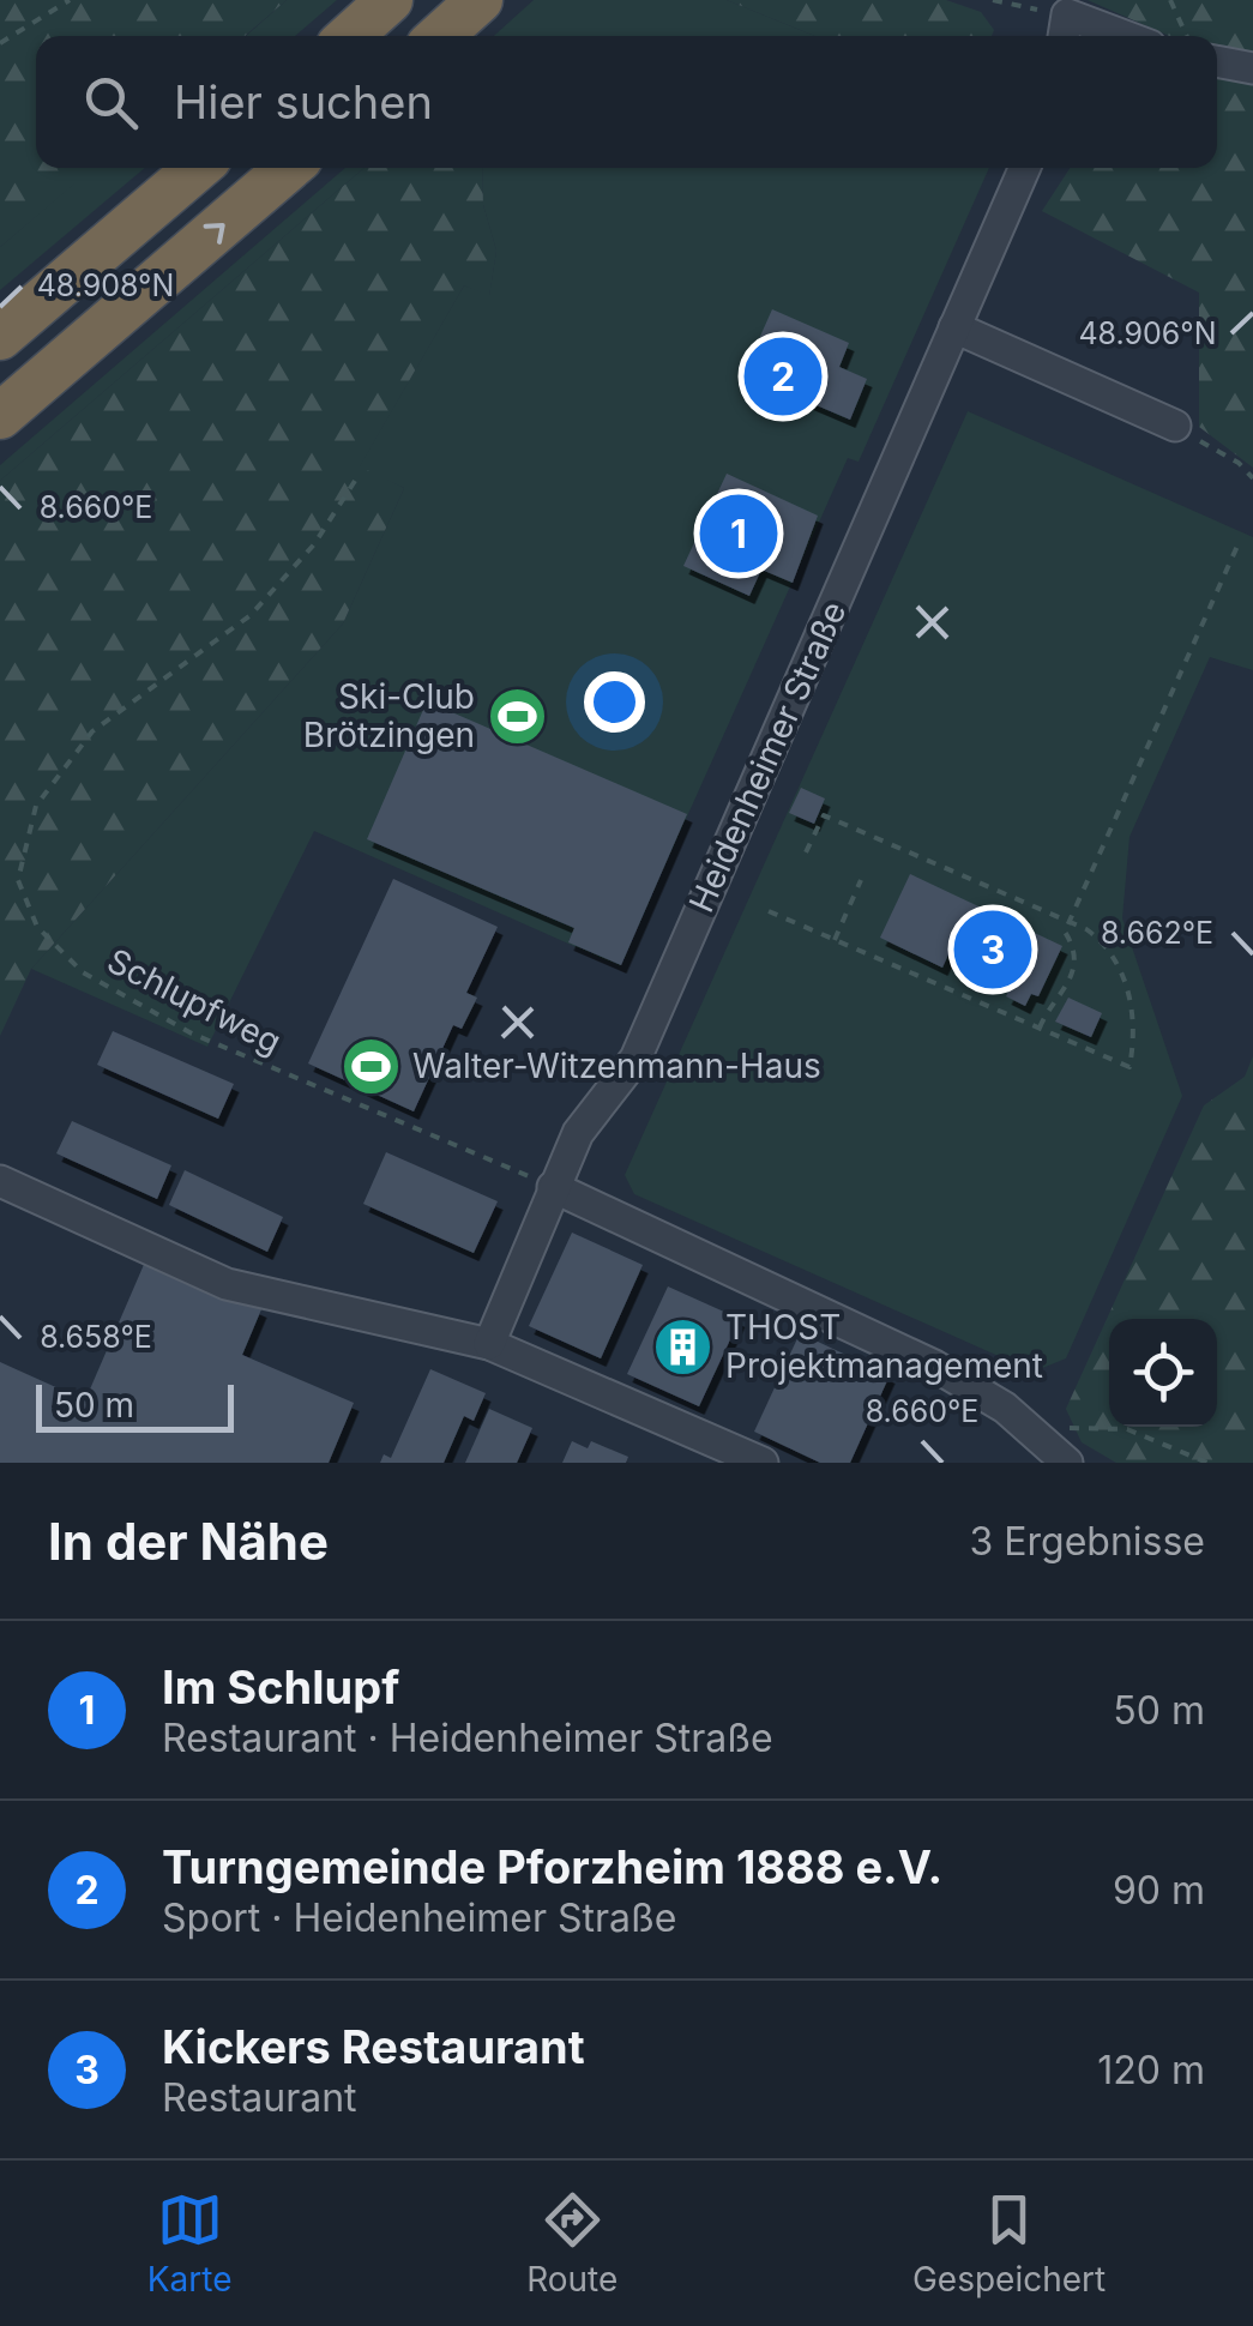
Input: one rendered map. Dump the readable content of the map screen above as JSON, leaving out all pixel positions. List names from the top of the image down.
{
  "streets": {
    "street": ["Heidenheimer Straße"],
    "path": ["Schlupfweg"]
  },
  "crossings": [
    ["Heidenheimer Straße", "Schlupfweg"]
  ],
  "places": {
    "sports": ["Ski-Club Brötzingen", "Walter-Witzenmann-Haus"],
    "building": ["THOST Projektmanagement"]
  },
  "scale_bar": "50 m",
  "page": {
    "search": "Hier suchen",
    "pins": ["2", "1", "3"],
    "scale": "50 m",
    "heading": ["In der Nähe", "3 Ergebnisse"],
    "list": [
      {
        "mark": "1",
        "name": "Im Schlupf",
        "note": "Restaurant · Heidenheimer Straße",
        "value": "50 m"
      },
      {
        "mark": "2",
        "name": "Turngemeinde Pforzheim 1888 e.V.",
        "note": "Sport · Heidenheimer Straße",
        "value": "90 m"
      },
      {
        "mark": "3",
        "name": "Kickers Restaurant",
        "note": "Restaurant",
        "value": "120 m"
      }
    ],
    "nav": ["Karte", "Route", "Gespeichert"]
  },
  "coordinates": [
    "48.908°N",
    "48.906°N",
    "8.660°E",
    "8.662°E",
    "8.658°E"
  ]
}
